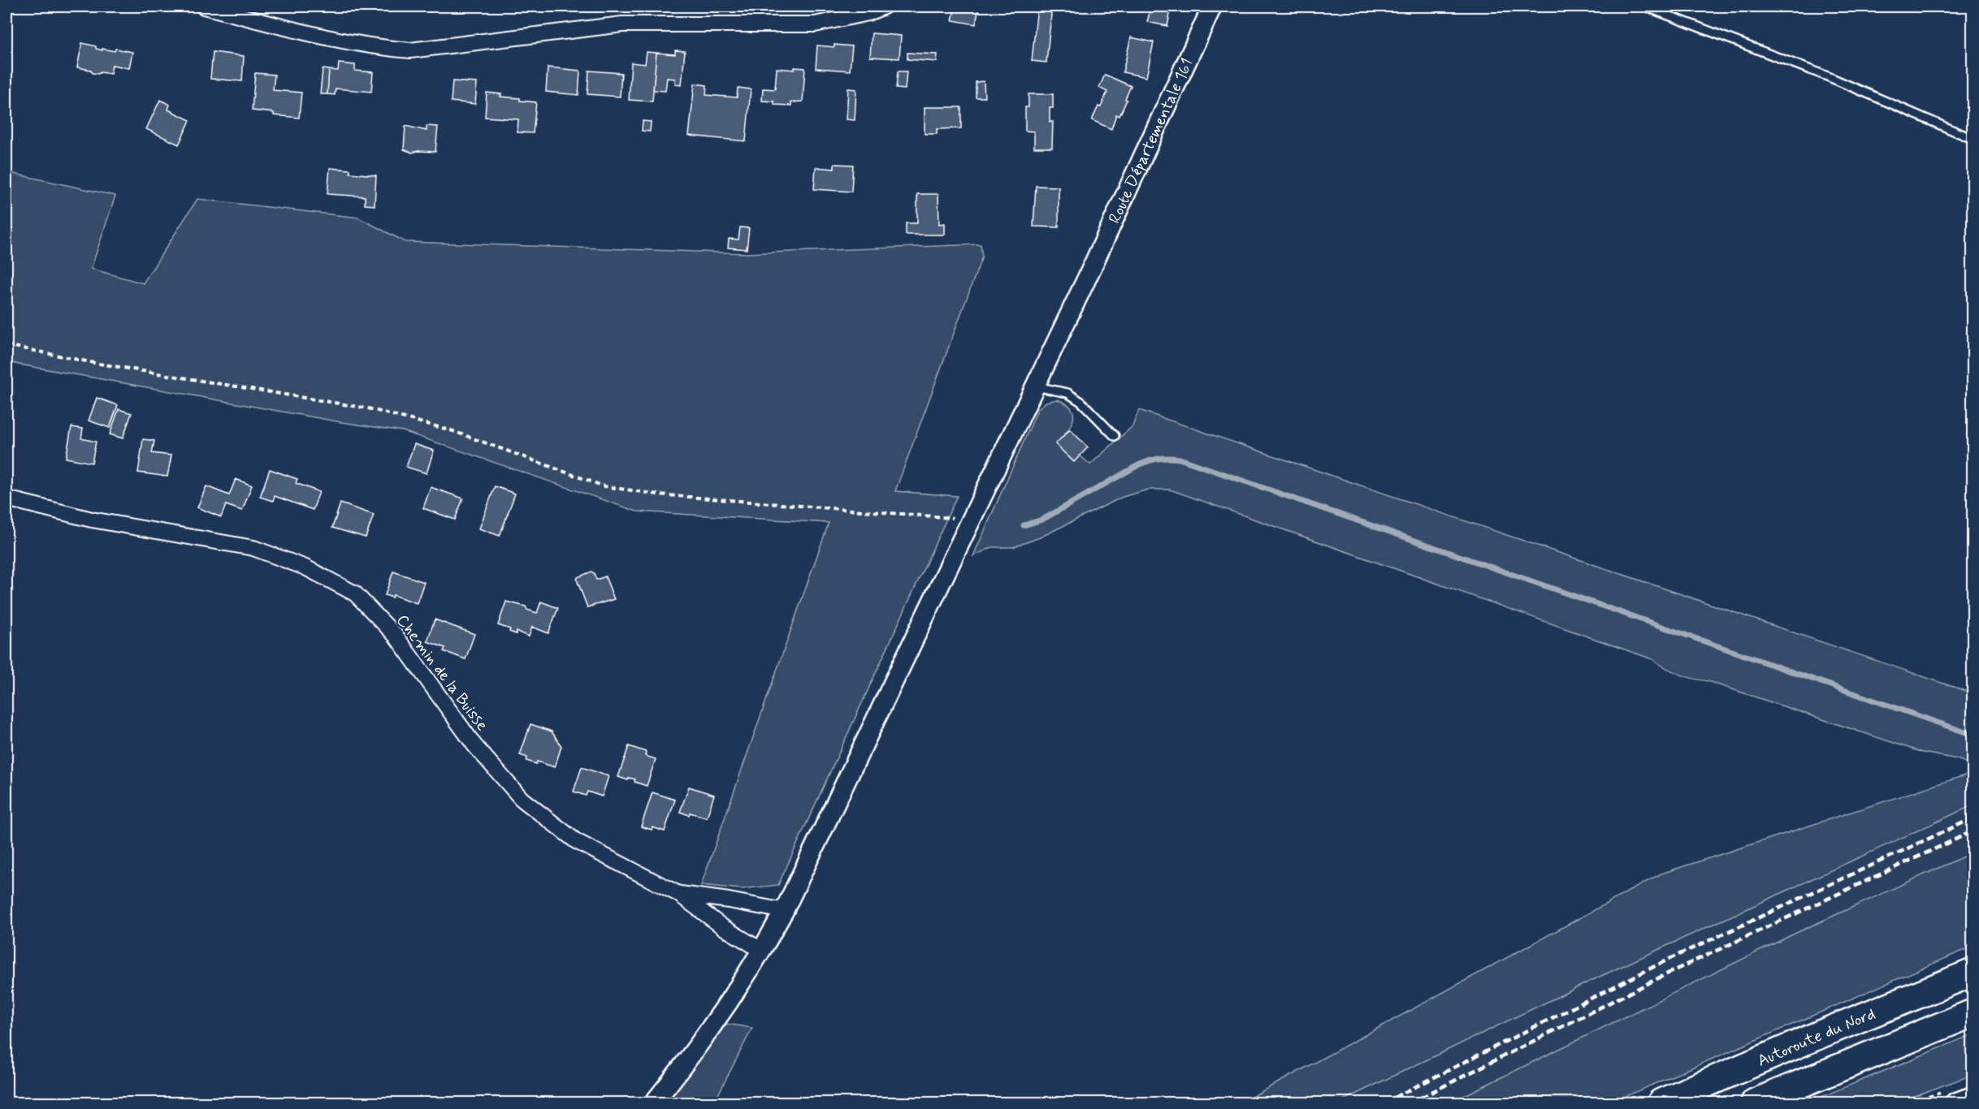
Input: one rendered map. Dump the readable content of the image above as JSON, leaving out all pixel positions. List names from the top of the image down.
{
  "streets": {
    "highway": ["Autoroute du Nord"],
    "street": ["Route Départementale 161", "Chemin de la Buisse"]
  },
  "crossings": [
    ["Route Départementale 161", "Chemin de la Buisse"]
  ]
}
